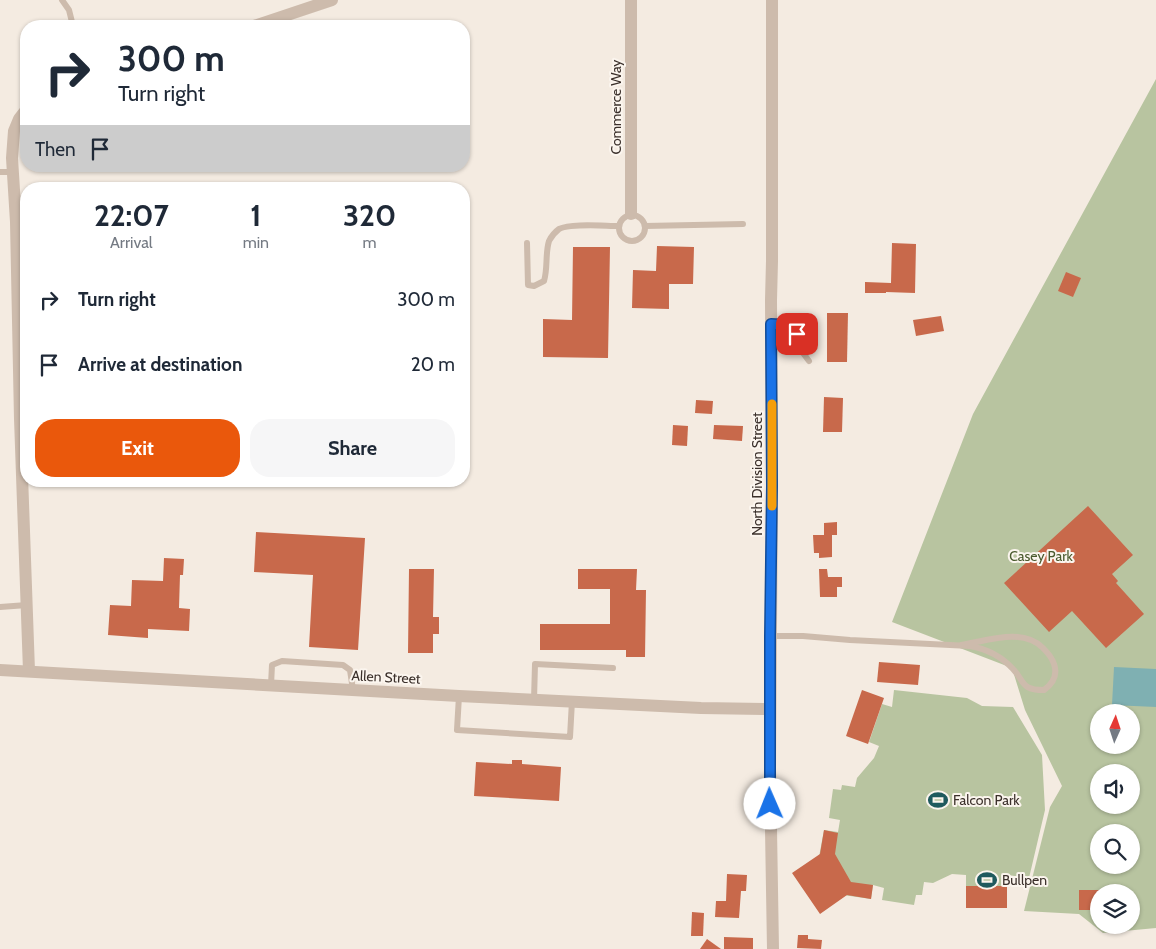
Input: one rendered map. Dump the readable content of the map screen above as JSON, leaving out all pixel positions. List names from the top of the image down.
{
  "streets": {
    "street": ["Commerce Way", "North Division Street", "Allen Street"]
  },
  "crossings": [
    ["North Division Street", "Allen Street"]
  ],
  "parks": ["Casey Park"],
  "places": {
    "sports": ["Falcon Park", "Bullpen"]
  },
  "north": "top",
  "page": {
    "turn": ["300 m", "Turn right"],
    "then": "Then",
    "eta": [
      "22:07",
      "Arrival",
      "1",
      "min",
      "320",
      "m"
    ],
    "list": [
      {
        "name": "Turn right",
        "value": "300 m"
      },
      {
        "name": "Arrive at destination",
        "value": "20 m"
      }
    ],
    "buttons": ["Exit", "Share"]
  }
}
